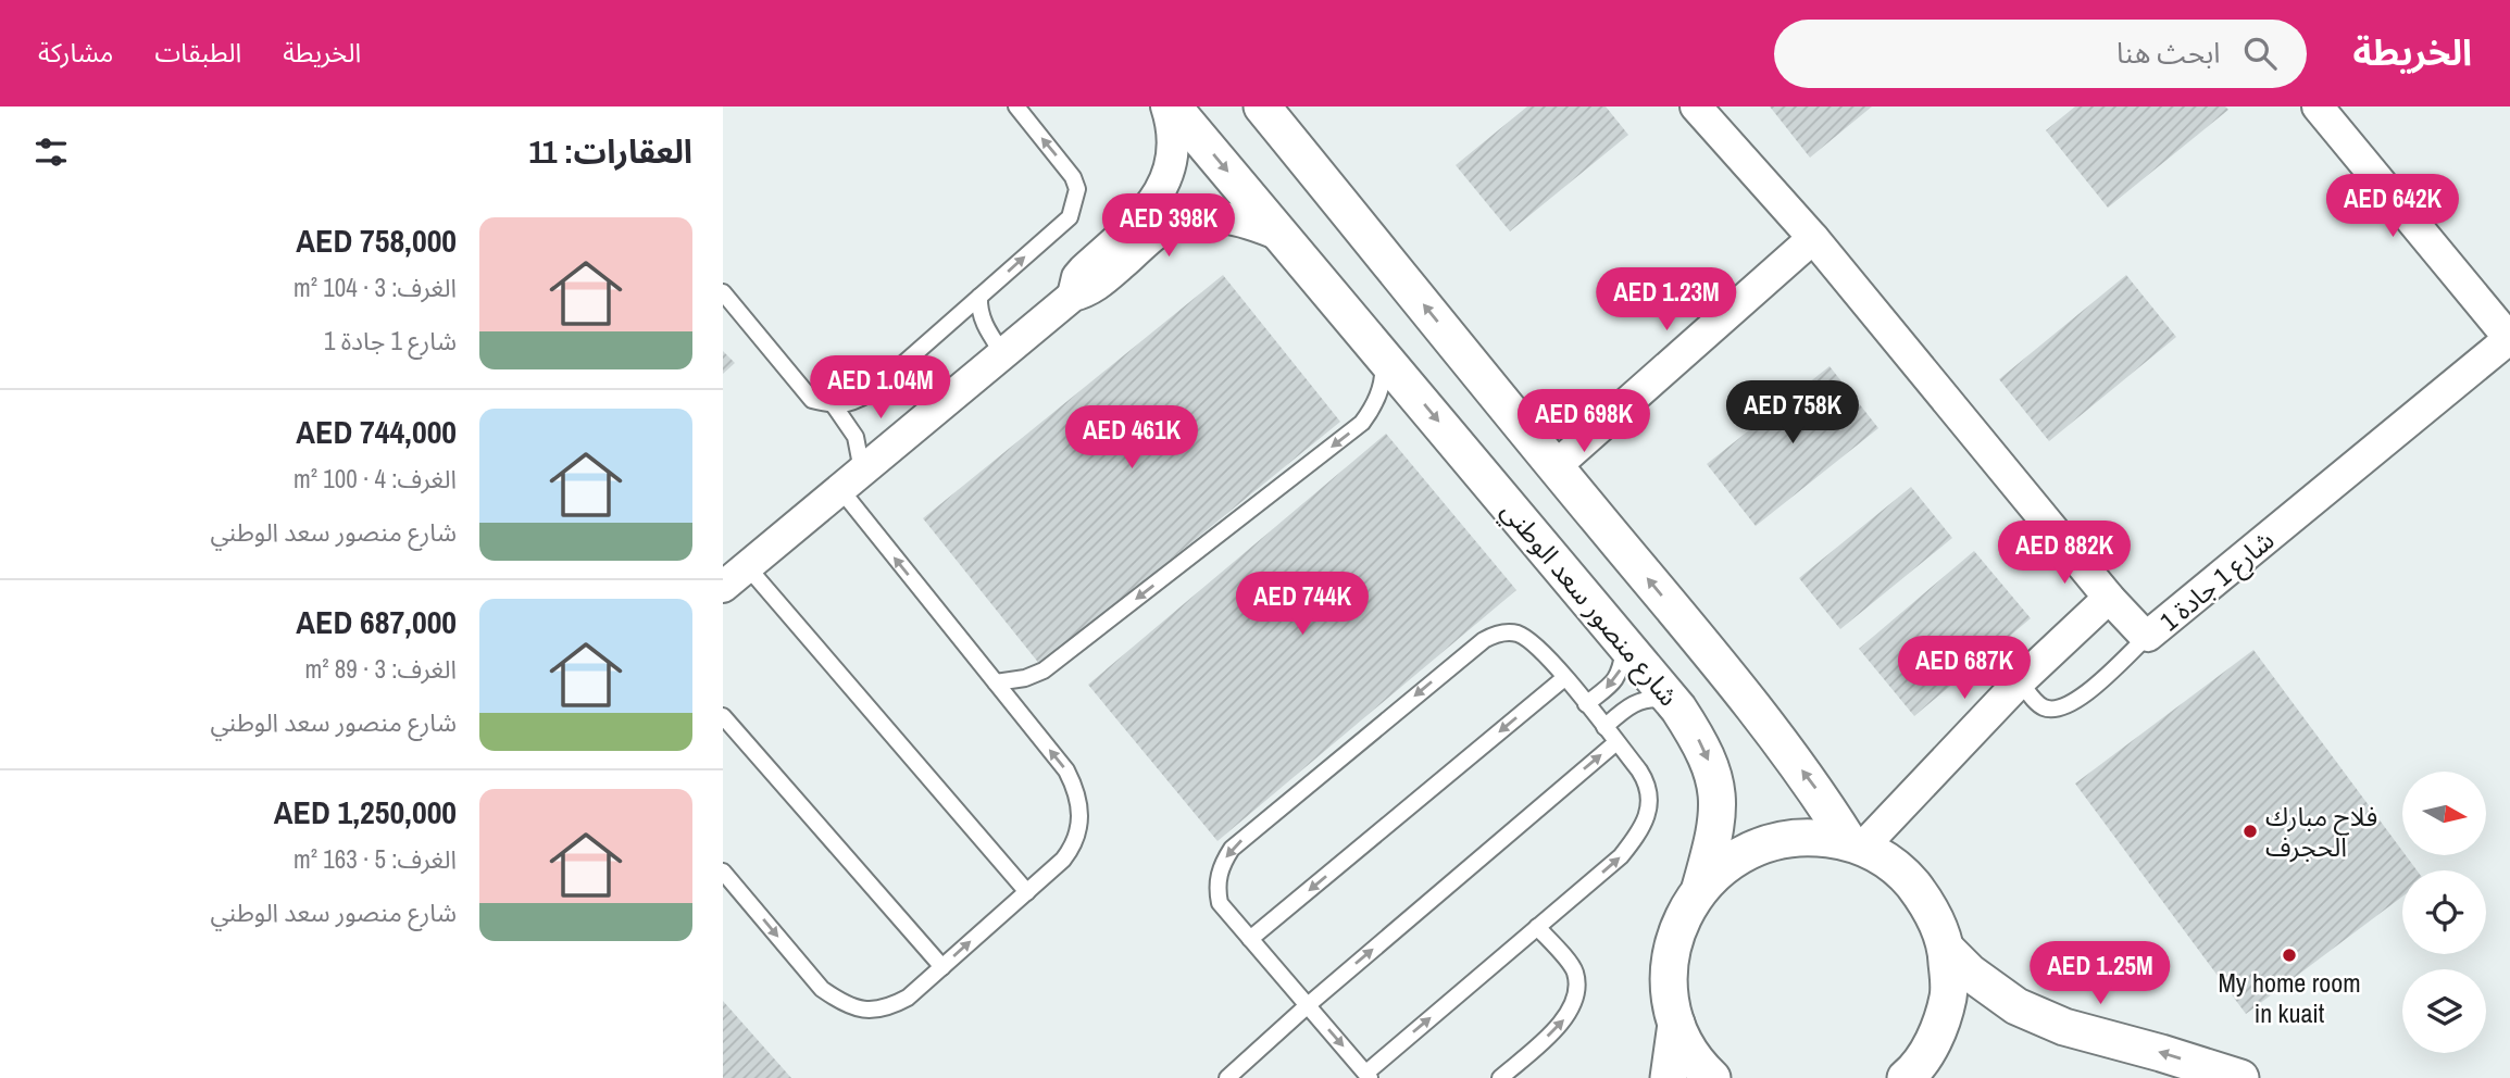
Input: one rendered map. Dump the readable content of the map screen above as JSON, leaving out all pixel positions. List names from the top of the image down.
{
  "streets": {
    "street": ["شارع 1 جادة 1", "شارع منصور سعد الوطني"]
  },
  "places": ["فلاح مبارك الحجرف", "My home room in kuait"],
  "north": "right",
  "page": {
    "header": "الخريطة",
    "search": "ابحث هنا",
    "nav": ["الخريطة", "الطبقات", "مشاركة"],
    "heading": "العقارات: 11",
    "price": [
      "AED 642K",
      "AED 398K",
      "AED 1.23M",
      "AED 1.04M",
      "AED 758K",
      "AED 698K",
      "AED 461K",
      "AED 882K",
      "AED 744K",
      "AED 687K",
      "AED 1.25M"
    ],
    "list": [
      {
        "name": "AED 758,000",
        "note": "الغرف: 3 · 104 m² · شارع 1 جادة 1"
      },
      {
        "name": "AED 744,000",
        "note": "الغرف: 4 · 100 m² · شارع منصور سعد الوطني"
      },
      {
        "name": "AED 687,000",
        "note": "الغرف: 3 · 89 m² · شارع منصور سعد الوطني"
      },
      {
        "name": "AED 1,250,000",
        "note": "الغرف: 5 · 163 m² · شارع منصور سعد الوطني"
      }
    ]
  }
}
